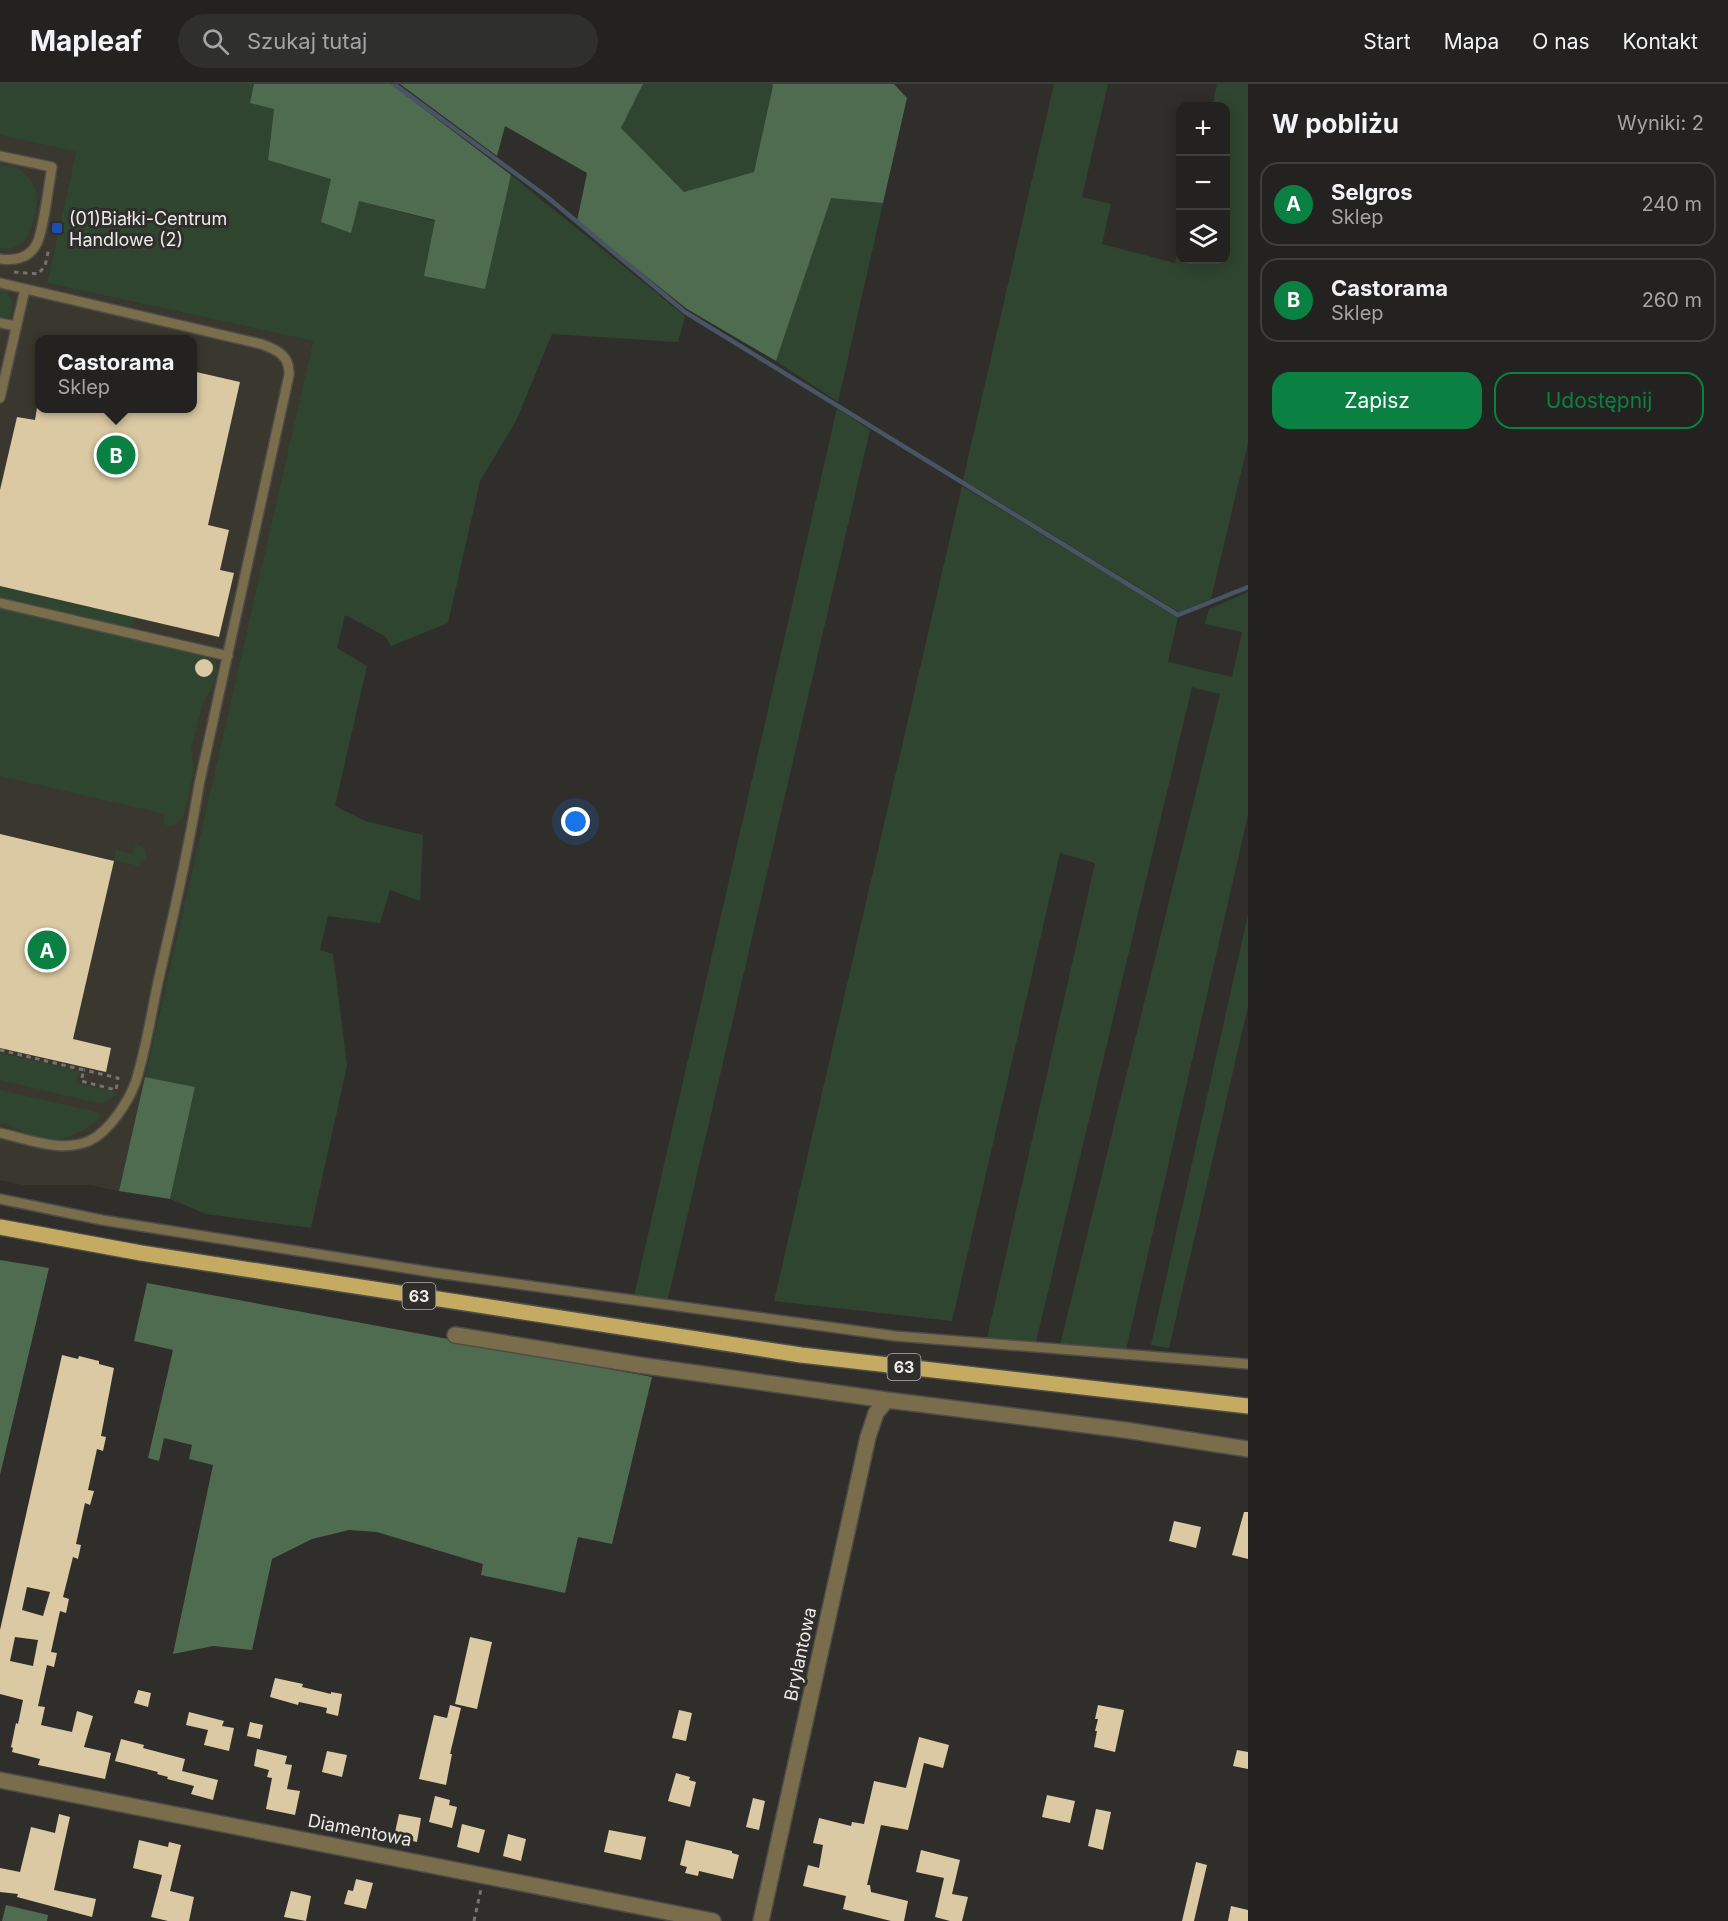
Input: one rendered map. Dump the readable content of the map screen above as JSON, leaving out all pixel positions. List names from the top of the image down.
{
  "streets": {
    "main road": ["63"],
    "street": ["Brylantowa", "Diamentowa"]
  },
  "places": {
    "transit": ["(01)Białki-Centrum Handlowe (2)"]
  },
  "page": {
    "header": "Mapleaf",
    "search": "Szukaj tutaj",
    "nav": [
      "Start",
      "Mapa",
      "O nas",
      "Kontakt"
    ],
    "heading": ["W pobliżu", "Wyniki: 2"],
    "map_buttons": ["+", "−"],
    "list": [
      {
        "mark": "A",
        "name": "Selgros",
        "note": "Sklep",
        "value": "240 m"
      },
      {
        "mark": "B",
        "name": "Castorama",
        "note": "Sklep",
        "value": "260 m"
      }
    ],
    "popup": ["Castorama", "Sklep"],
    "buttons": ["Zapisz", "Udostępnij"],
    "pins": ["B", "A"]
  }
}
